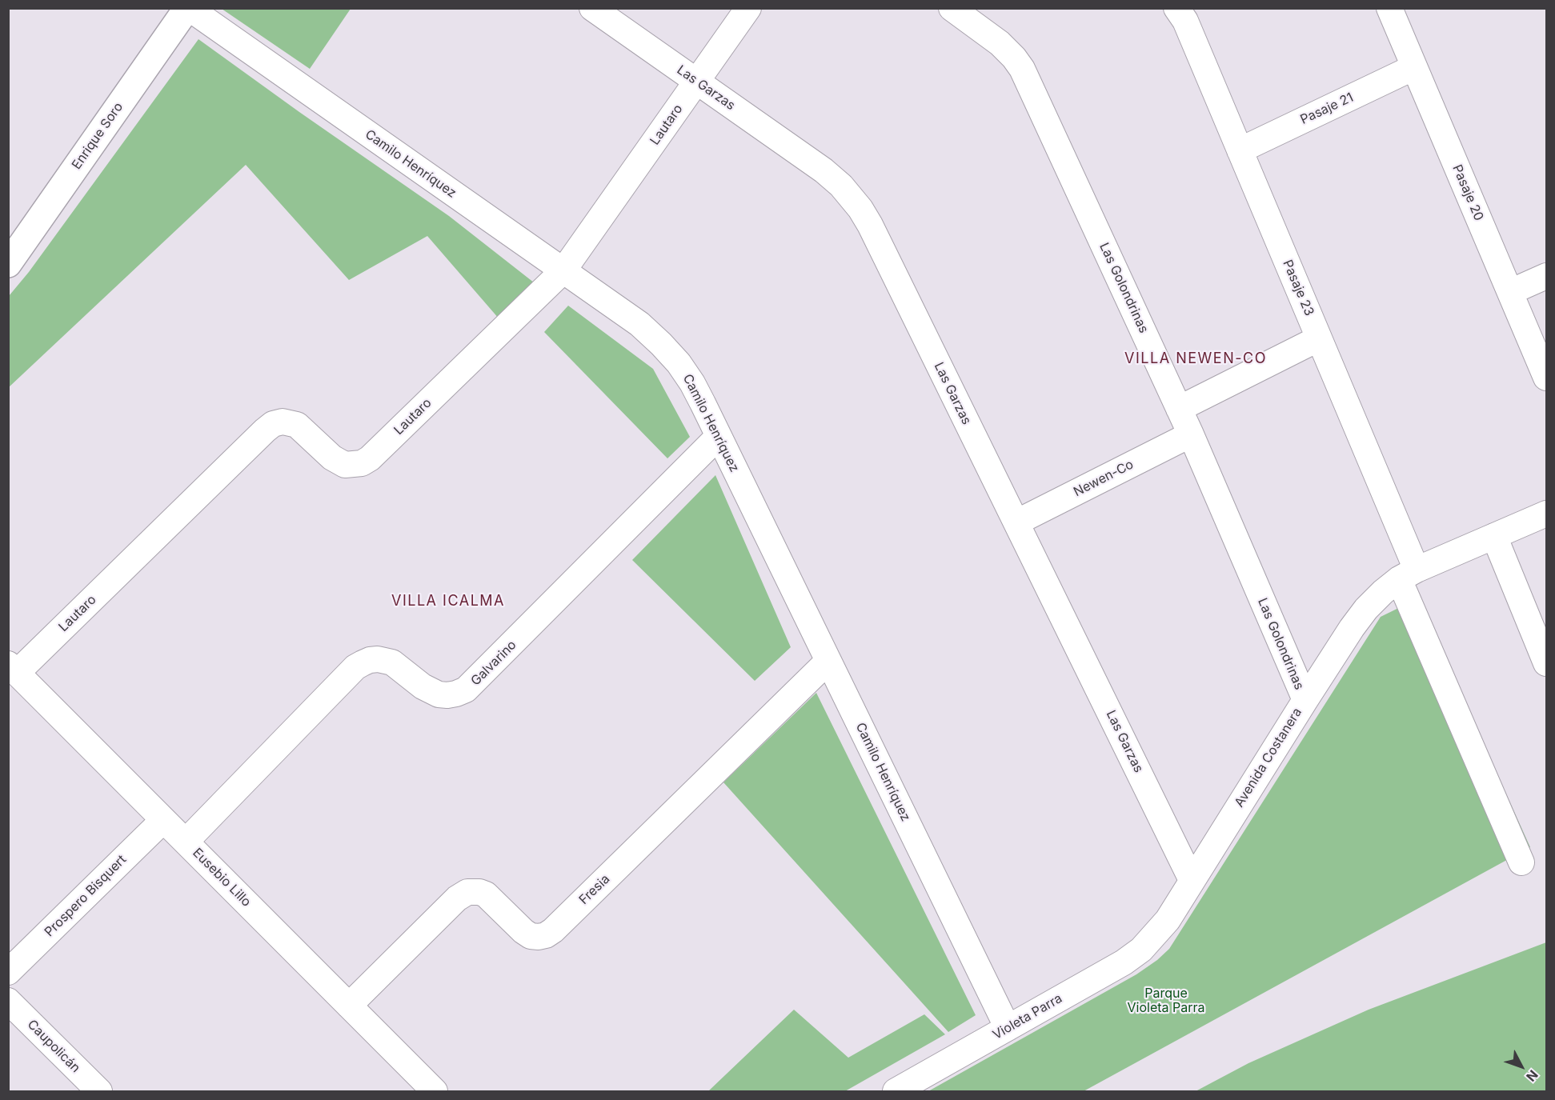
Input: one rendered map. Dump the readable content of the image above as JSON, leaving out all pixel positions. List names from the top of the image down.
{
  "streets": {
    "main road": ["Enrique Soro"],
    "street": [
      "Las Garzas",
      "Pasaje 21",
      "Lautaro",
      "Camilo Henríquez",
      "Pasaje 20",
      "Las Golondrinas",
      "Pasaje 23",
      "Newen-Co",
      "Galvarino",
      "Avenida Costanera",
      "Eusebio Lillo",
      "Fresia",
      "Prospero Bisquert",
      "Violeta Parra",
      "Caupolicán"
    ]
  },
  "crossings": [
    ["Las Garzas", "Lautaro"],
    ["Las Garzas", "Newen-Co"],
    ["Las Garzas", "Avenida Costanera"],
    ["Pasaje 21", "Pasaje 20"],
    ["Pasaje 21", "Pasaje 23"],
    ["Lautaro", "Camilo Henríquez"],
    ["Lautaro", "Eusebio Lillo"],
    ["Enrique Soro", "Camilo Henríquez"],
    ["Camilo Henríquez", "Galvarino"],
    ["Camilo Henríquez", "Fresia"],
    ["Camilo Henríquez", "Violeta Parra"],
    ["Las Golondrinas", "Newen-Co"],
    ["Las Golondrinas", "Avenida Costanera"],
    ["Pasaje 23", "Avenida Costanera"],
    ["Galvarino", "Eusebio Lillo"],
    ["Avenida Costanera", "Violeta Parra"],
    ["Eusebio Lillo", "Fresia"],
    ["Eusebio Lillo", "Prospero Bisquert"]
  ],
  "districts": ["VILLA NEWEN-CO", "VILLA ICALMA"],
  "parks": ["Parque Violeta Parra"],
  "north": "bottom right"
}
